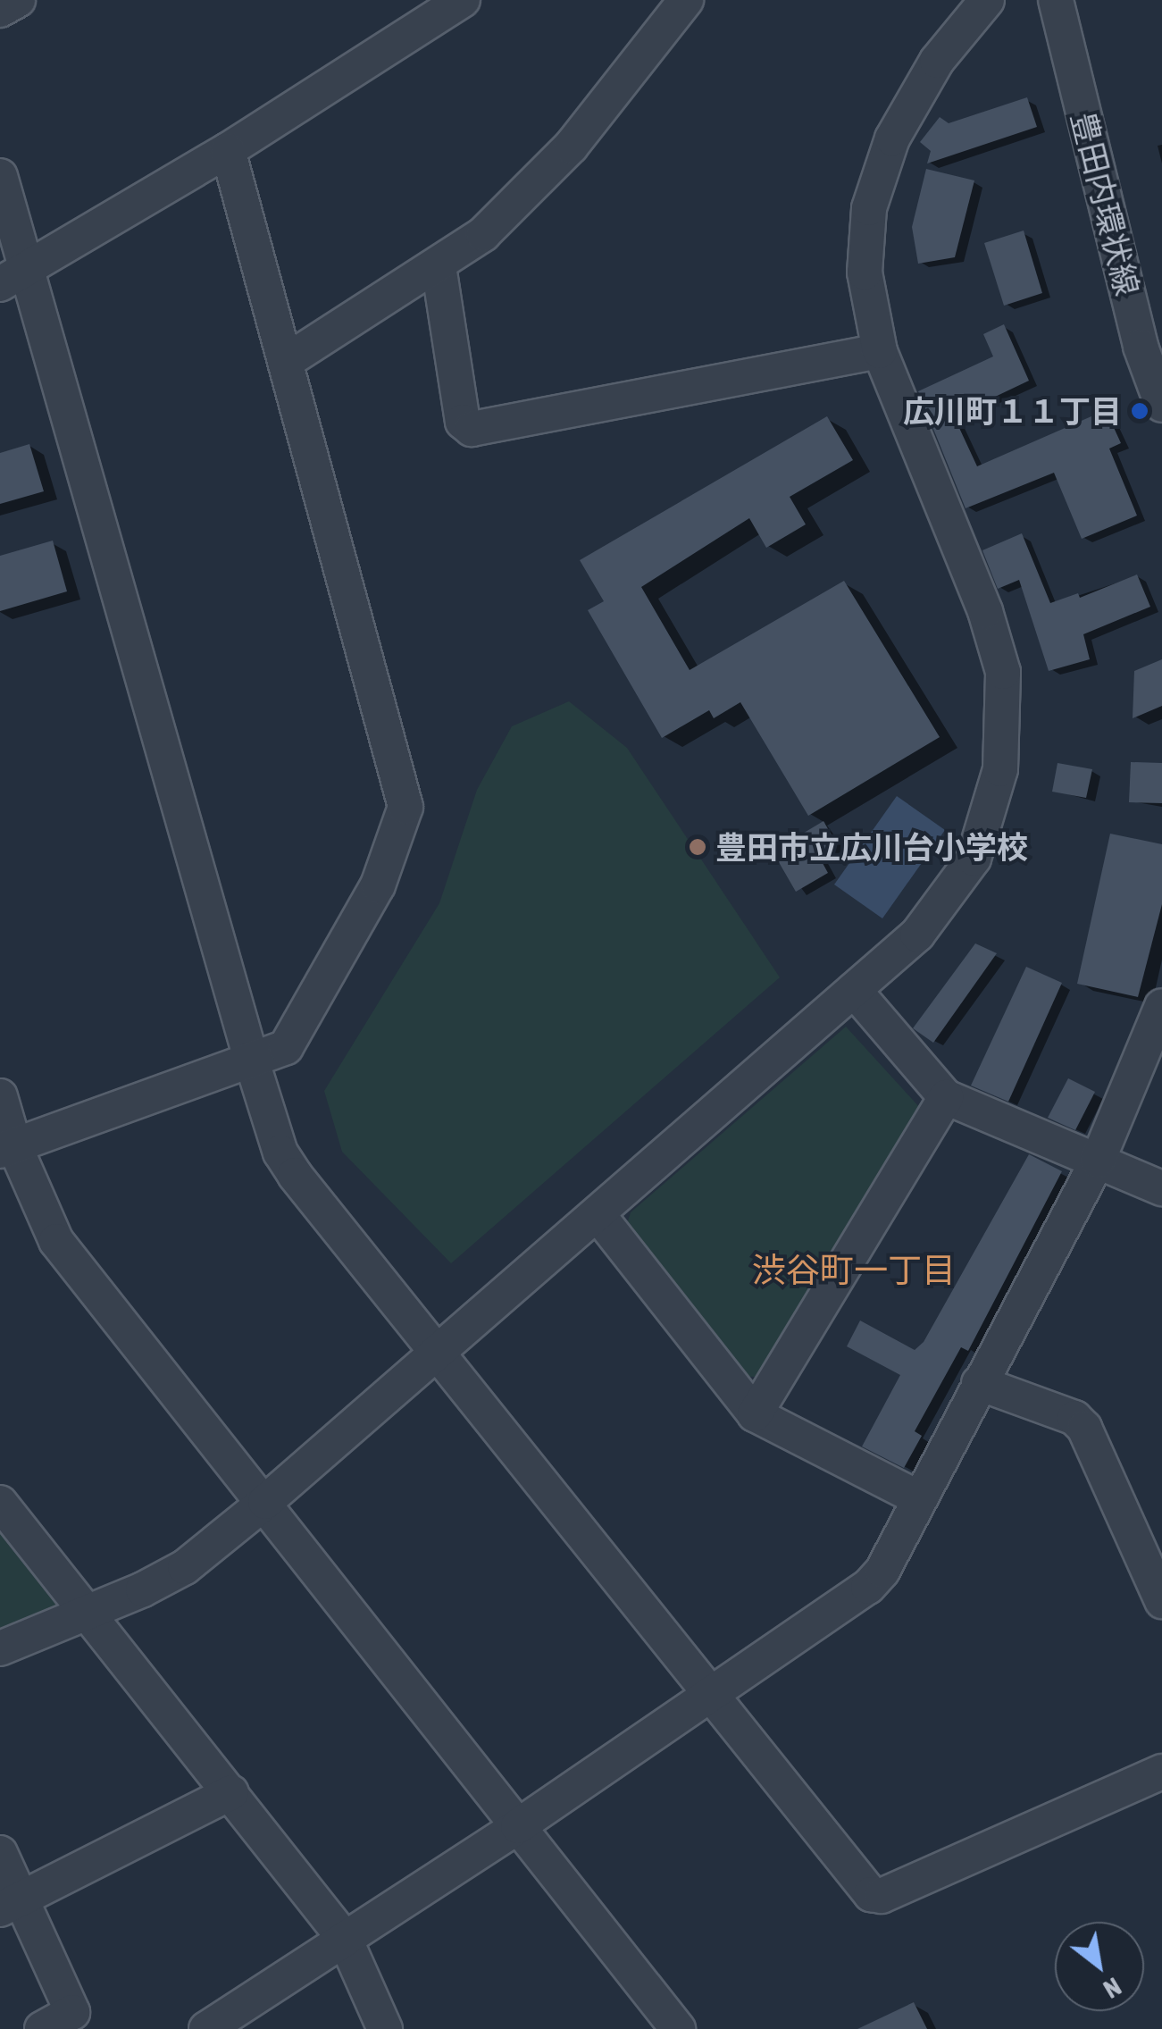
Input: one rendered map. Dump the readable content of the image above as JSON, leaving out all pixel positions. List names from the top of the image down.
{
  "streets": {
    "street": ["豊田内環状線"]
  },
  "districts": ["渋谷町一丁目"],
  "places": ["広川町１１丁目", "豊田市立広川台小学校"],
  "north": "bottom right"
}
